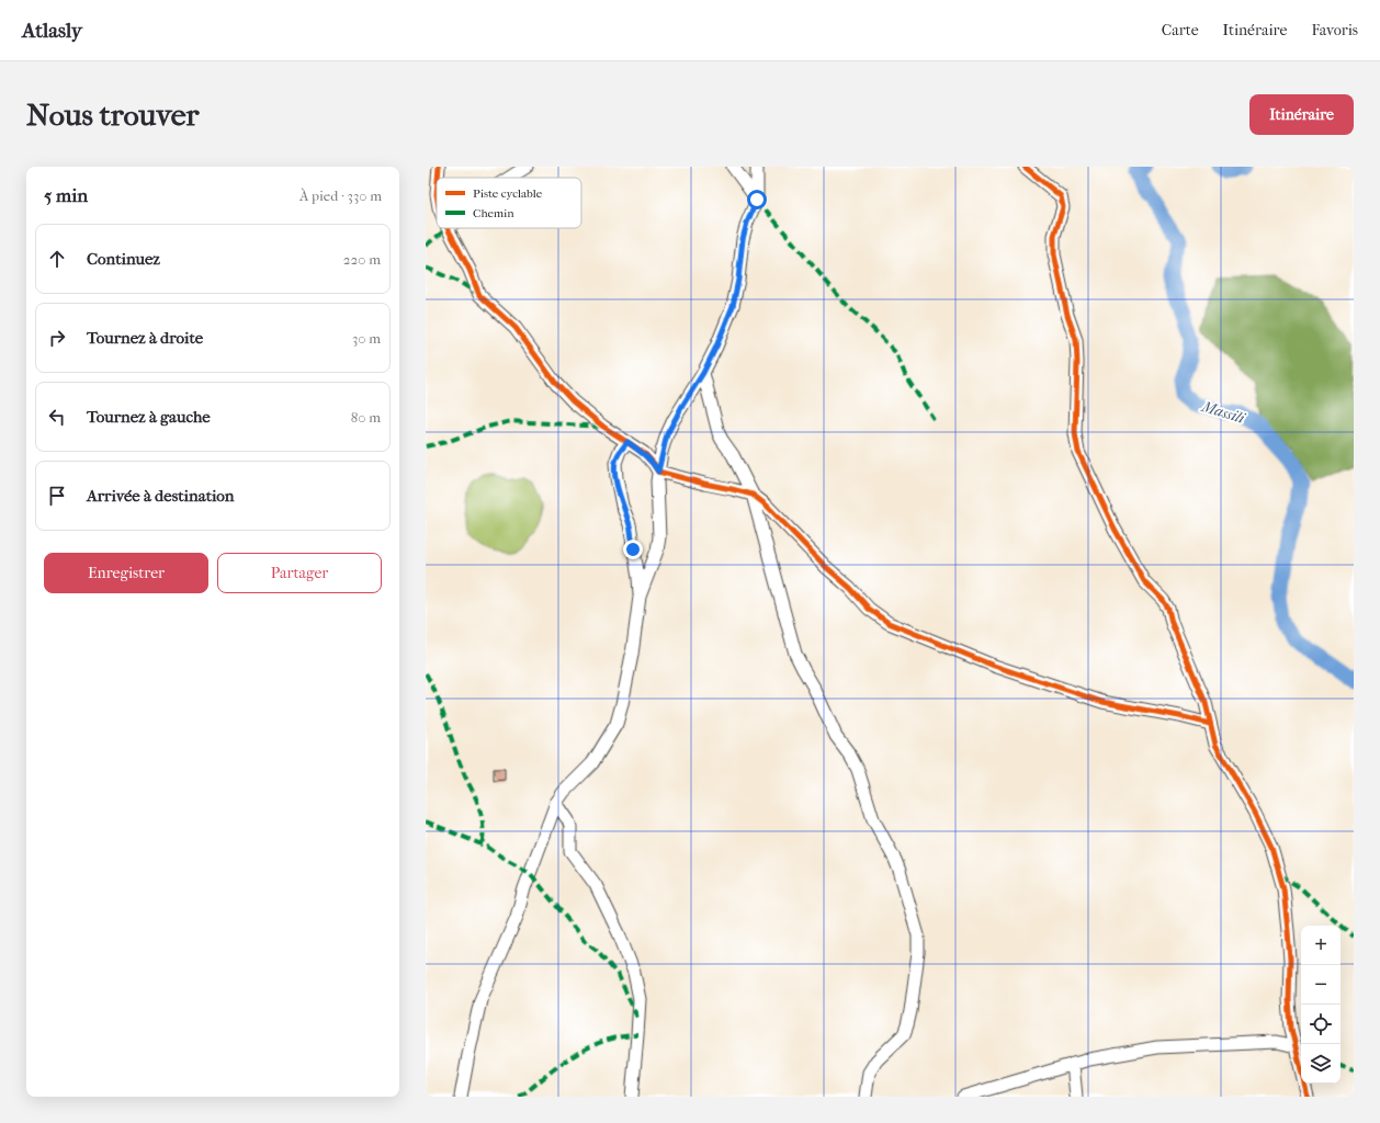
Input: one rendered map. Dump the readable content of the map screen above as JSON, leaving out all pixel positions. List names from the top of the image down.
{
  "water": ["Massili"],
  "legend": ["Piste cyclable", "Chemin"],
  "page": {
    "header": "Atlasly",
    "nav": ["Carte", "Itinéraire", "Favoris"],
    "buttons": [
      "Itinéraire",
      ["Enregistrer", "Partager"]
    ],
    "title": "Nous trouver",
    "heading": ["5 min", "À pied · 330 m"],
    "list": [
      ["Continuez", "220 m"],
      ["Tournez à droite", "30 m"],
      ["Tournez à gauche", "80 m"],
      "Arrivée à destination"
    ],
    "map_buttons": ["+", "−"]
  }
}
